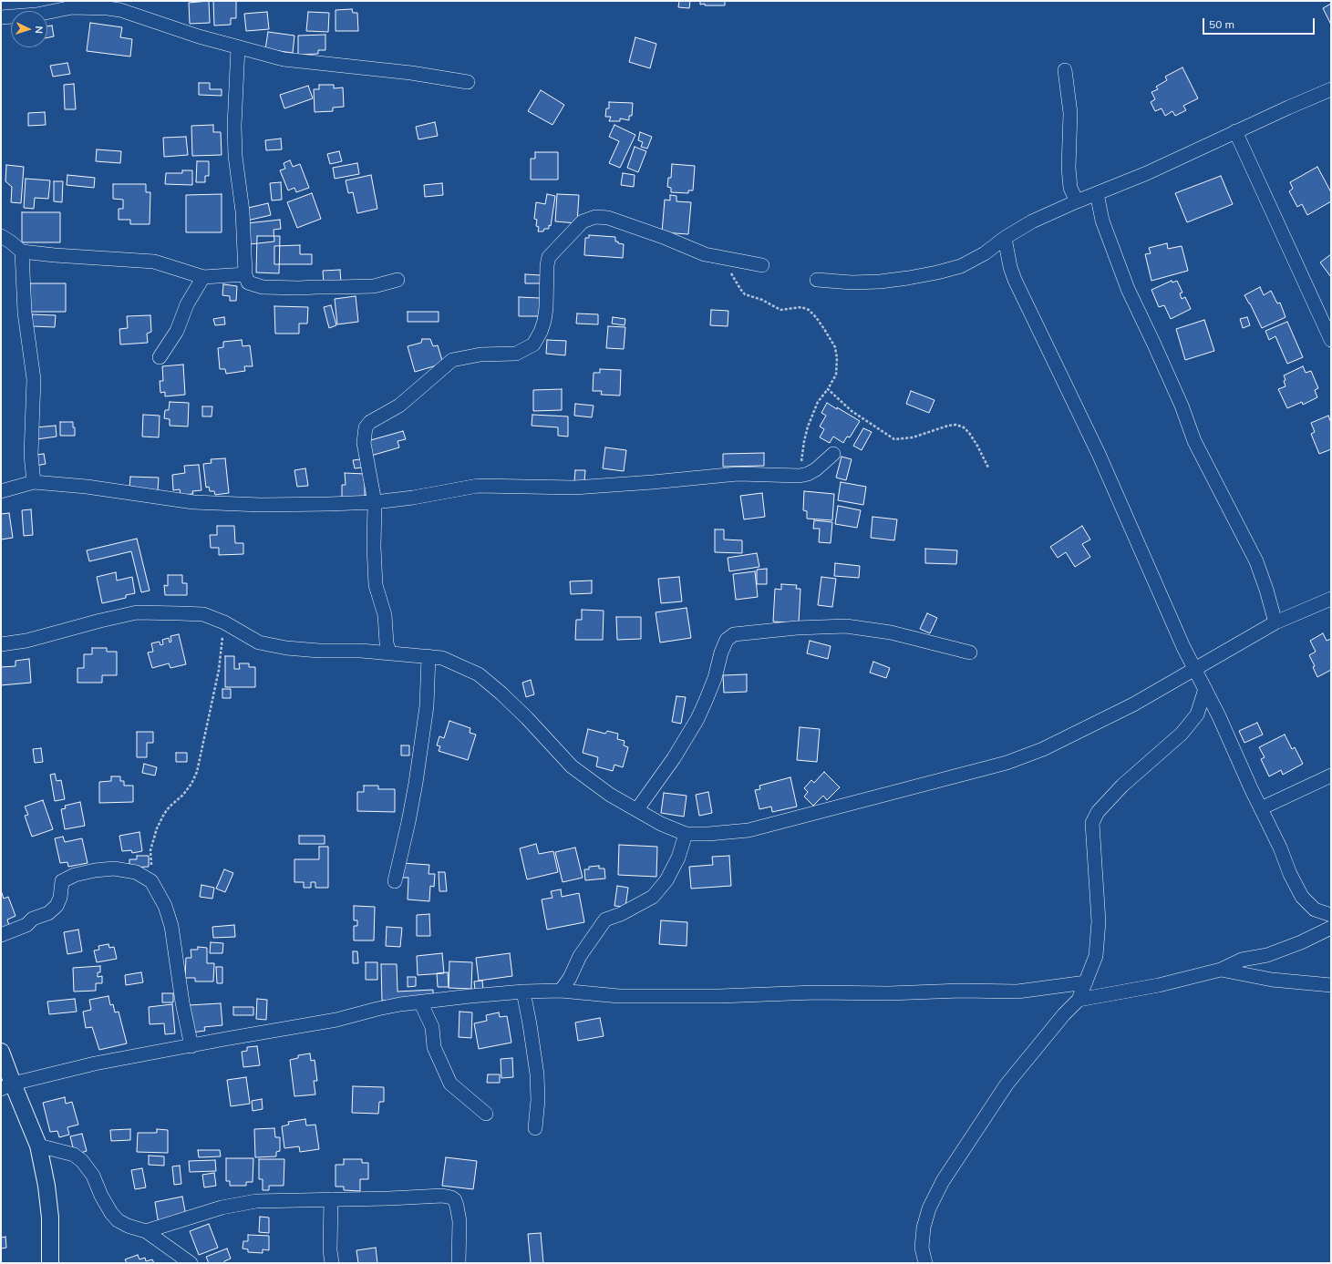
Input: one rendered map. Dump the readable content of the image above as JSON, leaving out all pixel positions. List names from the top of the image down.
{
  "scale_bar": "50 m",
  "north": "right"
}
